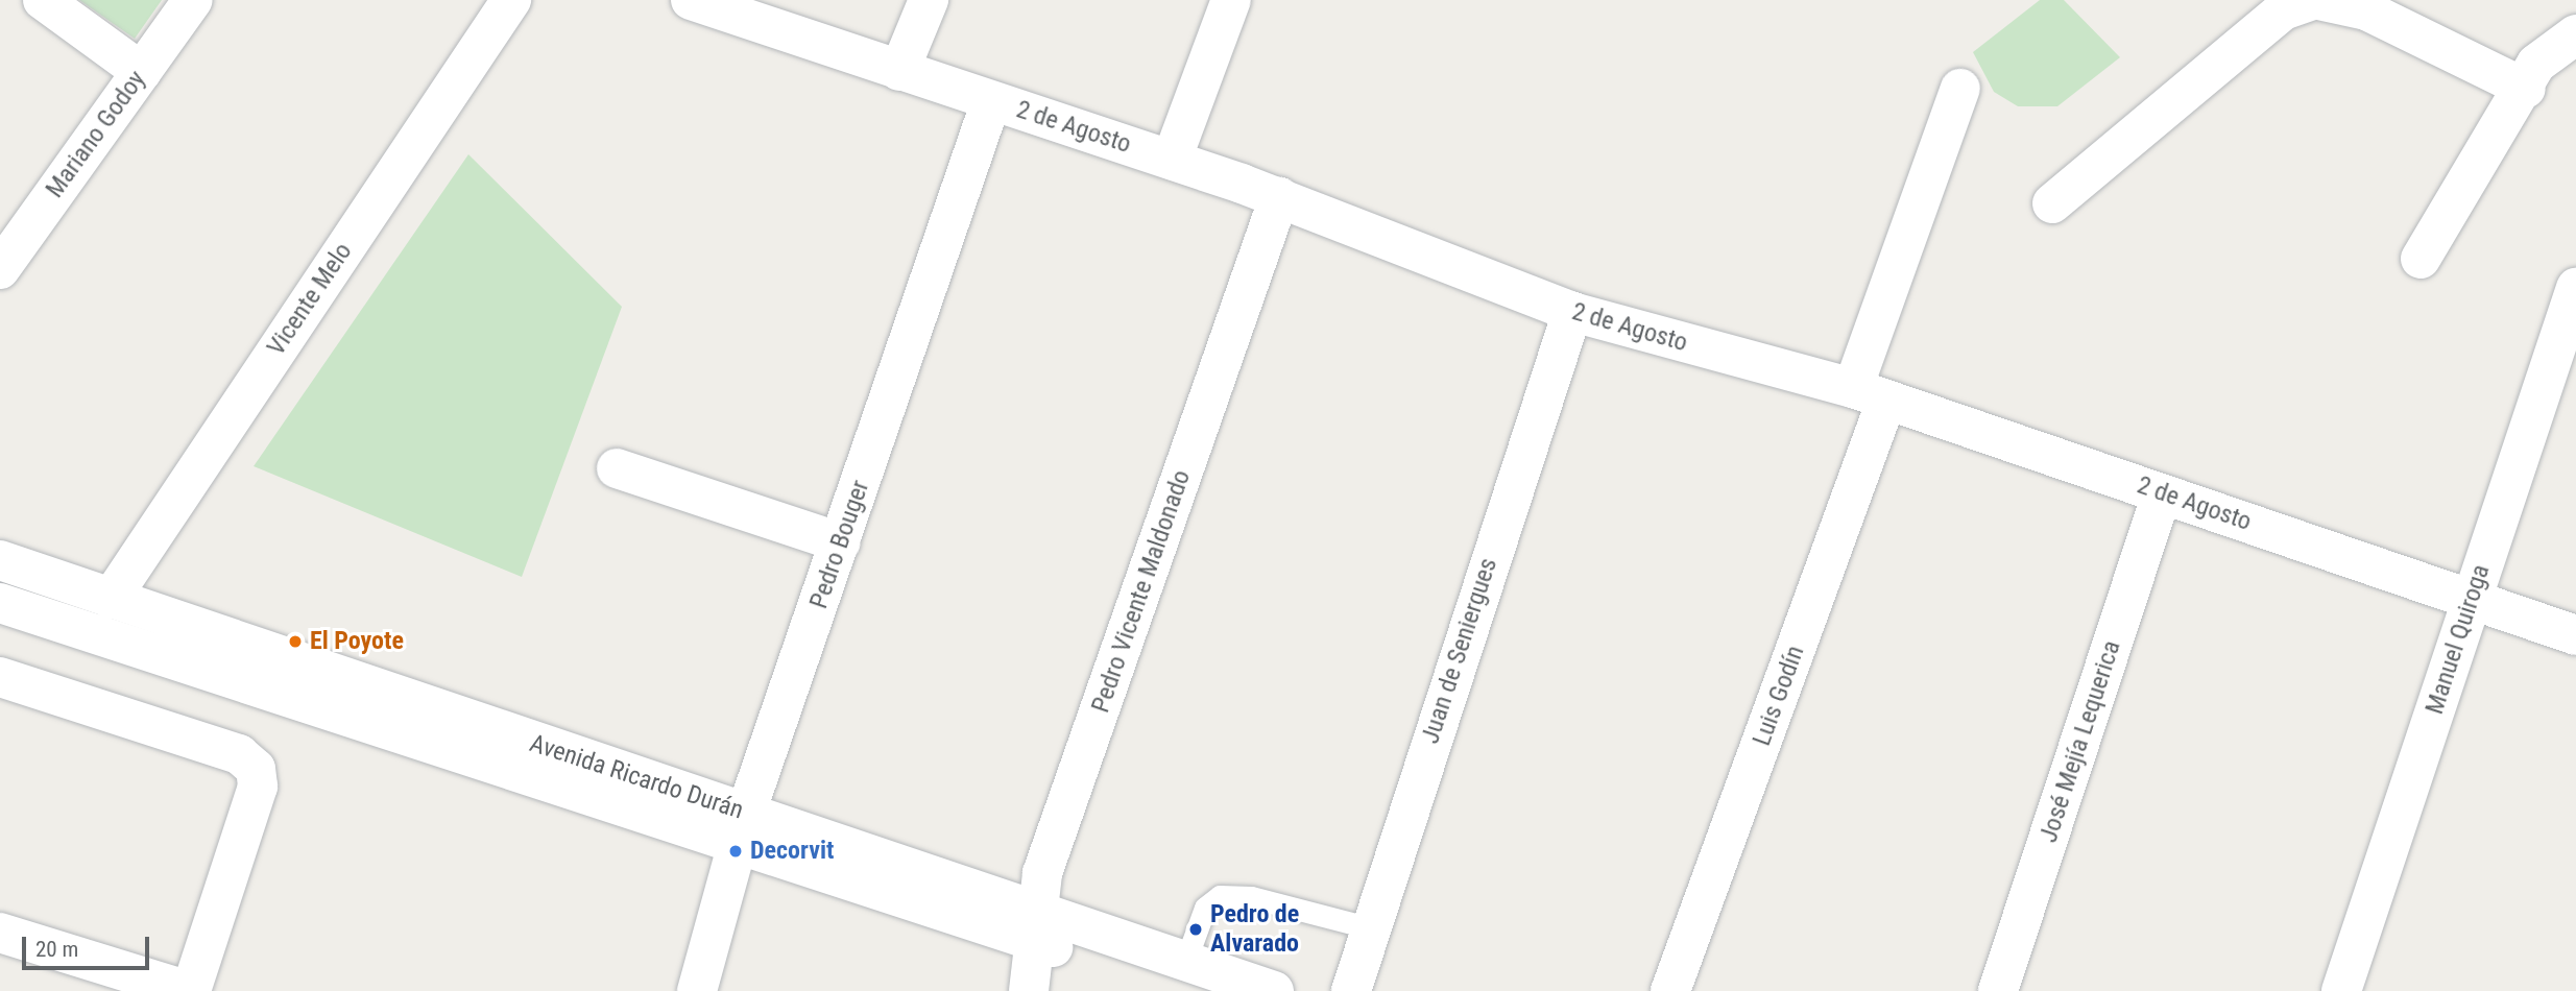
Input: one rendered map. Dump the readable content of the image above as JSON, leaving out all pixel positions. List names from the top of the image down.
{
  "streets": {
    "street": [
      "2 de Agosto",
      "Mariano Godoy",
      "Vicente Melo",
      "Pedro Bouger",
      "Pedro Vicente Maldonado",
      "Manuel Quiroga",
      "Juan de Seniergues",
      "Luis Godín",
      "José Mejía Lequerica",
      "Avenida Ricardo Durán"
    ]
  },
  "crossings": [
    ["2 de Agosto", "Pedro Bouger"],
    ["2 de Agosto", "Pedro Vicente Maldonado"],
    ["2 de Agosto", "Manuel Quiroga"],
    ["2 de Agosto", "Juan de Seniergues"],
    ["2 de Agosto", "Luis Godín"],
    ["2 de Agosto", "José Mejía Lequerica"],
    ["Vicente Melo", "Avenida Ricardo Durán"],
    ["Pedro Bouger", "Avenida Ricardo Durán"],
    ["Pedro Vicente Maldonado", "Avenida Ricardo Durán"]
  ],
  "places": ["El Poyote", "Decorvit", "Pedro de Alvarado"],
  "scale_bar": "20 m"
}
